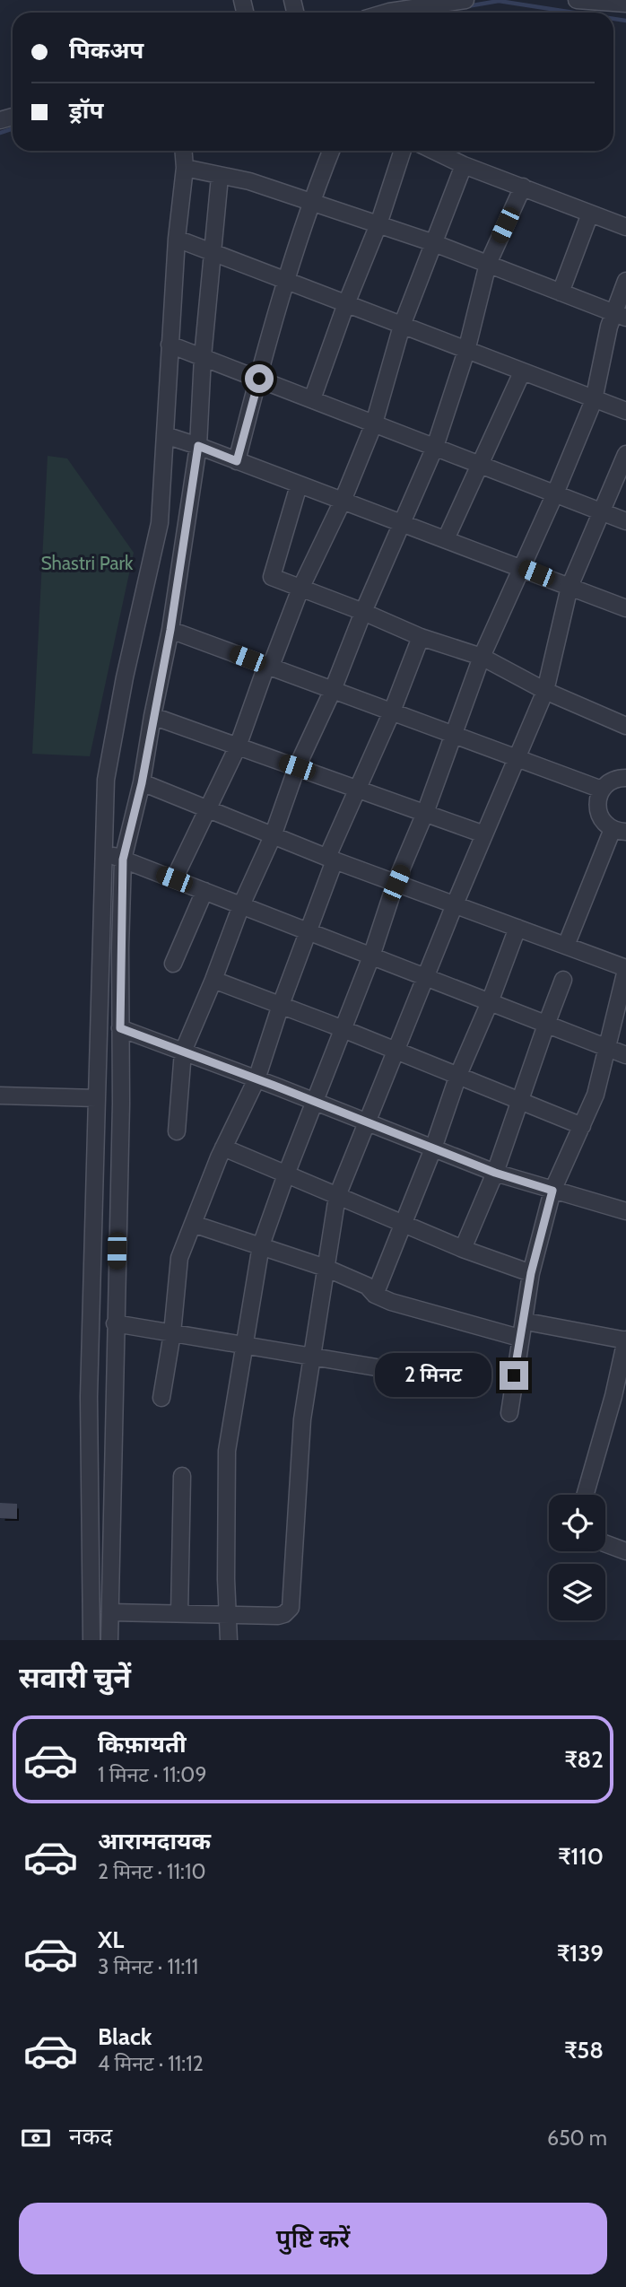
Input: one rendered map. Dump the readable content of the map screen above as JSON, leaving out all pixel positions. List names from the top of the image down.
{
  "parks": ["Shastri Park"],
  "page": {
    "banner": ["पिकअप", "ड्रॉप"],
    "bubble": "2 मिनट",
    "heading": "सवारी चुनें",
    "list": [
      {
        "name": "किफ़ायती",
        "note": "1 मिनट · 11:09",
        "value": "₹82"
      },
      {
        "name": "आरामदायक",
        "note": "2 मिनट · 11:10",
        "value": "₹110"
      },
      {
        "name": "XL",
        "note": "3 मिनट · 11:11",
        "value": "₹139"
      },
      {
        "name": "Black",
        "note": "4 मिनट · 11:12",
        "value": "₹58"
      }
    ],
    "pay": ["नकद", "650 m"],
    "buttons": "पुष्टि करें"
  }
}
